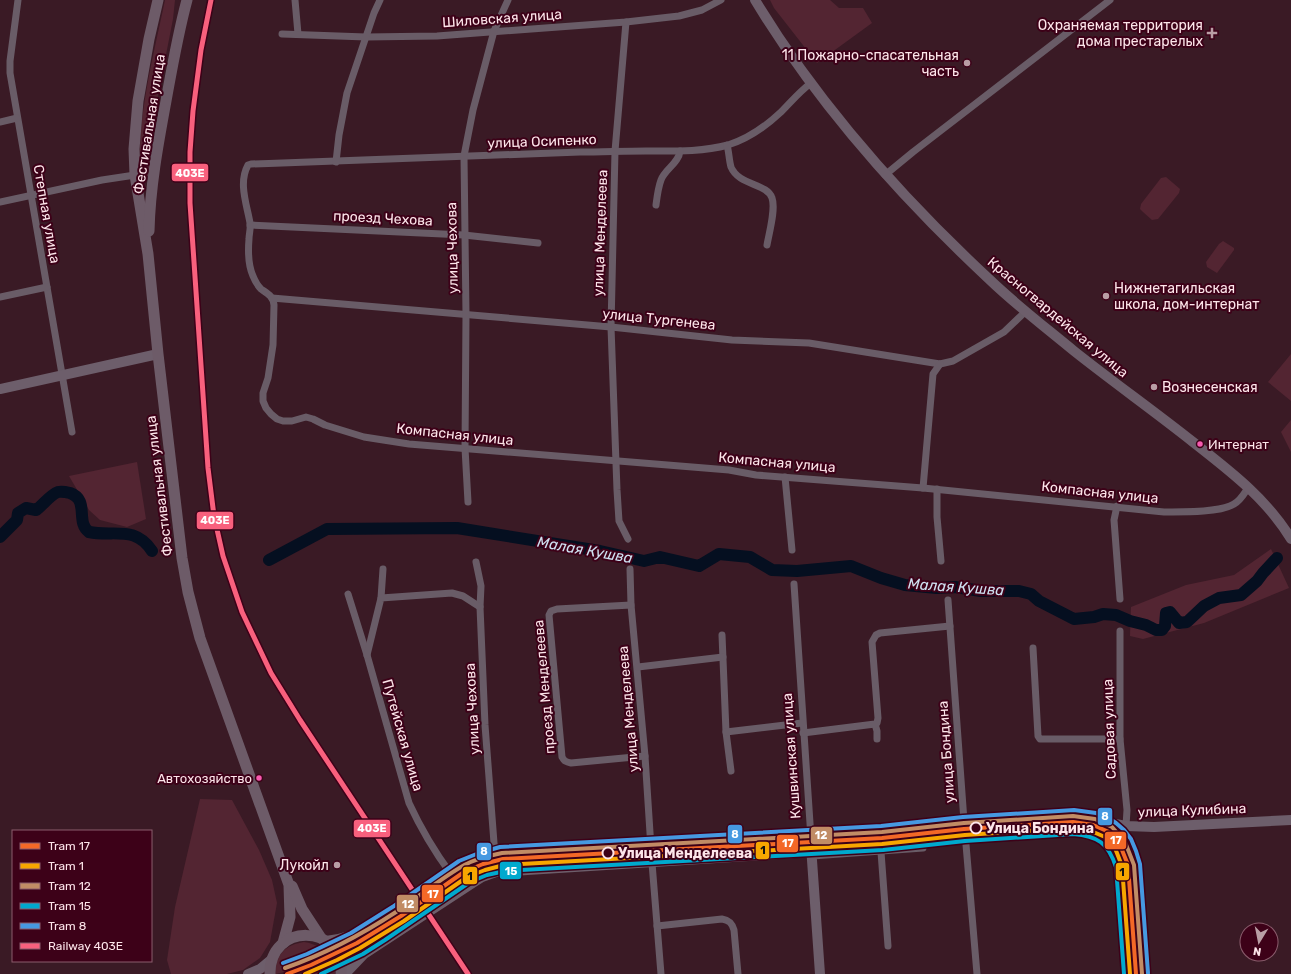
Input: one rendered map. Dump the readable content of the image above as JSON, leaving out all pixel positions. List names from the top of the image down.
{
  "streets": {
    "main road": [
      "Фестивальная улица",
      "Красногвардейская улица",
      "Кушвинская улица",
      "улица Кулибина"
    ],
    "street": [
      "Шиловская улица",
      "улица Осипенко",
      "Степная улица",
      "проезд Чехова",
      "улица Менделеева",
      "улица Чехова",
      "улица Тургенева",
      "Компасная улица",
      "проезд Менделеева",
      "Садовая улица",
      "Путейская улица",
      "улица Бондина"
    ]
  },
  "crossings": [
    ["Шиловская улица", "улица Менделеева"],
    ["Шиловская улица", "улица Чехова"],
    ["Фестивальная улица", "улица Кулибина"],
    ["улица Осипенко", "проезд Чехова"],
    ["улица Осипенко", "улица Менделеева"],
    ["улица Осипенко", "улица Чехова"],
    ["улица Осипенко", "Красногвардейская улица"],
    ["проезд Чехова", "улица Чехова"],
    ["улица Менделеева", "улица Тургенева"],
    ["улица Менделеева", "Компасная улица"],
    ["улица Менделеева", "проезд Менделеева"],
    ["улица Менделеева", "улица Кулибина"],
    ["улица Чехова", "улица Тургенева"],
    ["улица Чехова", "Компасная улица"],
    ["улица Чехова", "улица Кулибина"],
    ["Красногвардейская улица", "улица Тургенева"],
    ["Красногвардейская улица", "Компасная улица"],
    ["улица Тургенева", "Компасная улица"],
    ["Садовая улица", "улица Кулибина"],
    ["Путейская улица", "улица Кулибина"],
    ["улица Бондина", "улица Кулибина"],
    ["Кушвинская улица", "улица Кулибина"]
  ],
  "water": ["Малая Кушва"],
  "places": {
    "health": ["Охраняемая территория дома престарелых"],
    "other": [
      "11 Пожарно-спасательная часть",
      "Нижнетагильская школа, дом-интернат",
      "Вознесенская",
      "Интернат",
      "Автохозяйство",
      "Улица Бондина",
      "Улица Менделеева",
      "Лукойл"
    ]
  },
  "lines": [
    "rail line 403Е",
    "tram line 8",
    "tram line 12",
    "tram line 17",
    "tram line 1",
    "tram line 15"
  ],
  "legend": [
    "Tram 17",
    "Tram 1",
    "Tram 12",
    "Tram 15",
    "Tram 8",
    "Railway 403Е"
  ],
  "north": "bottom"
}
